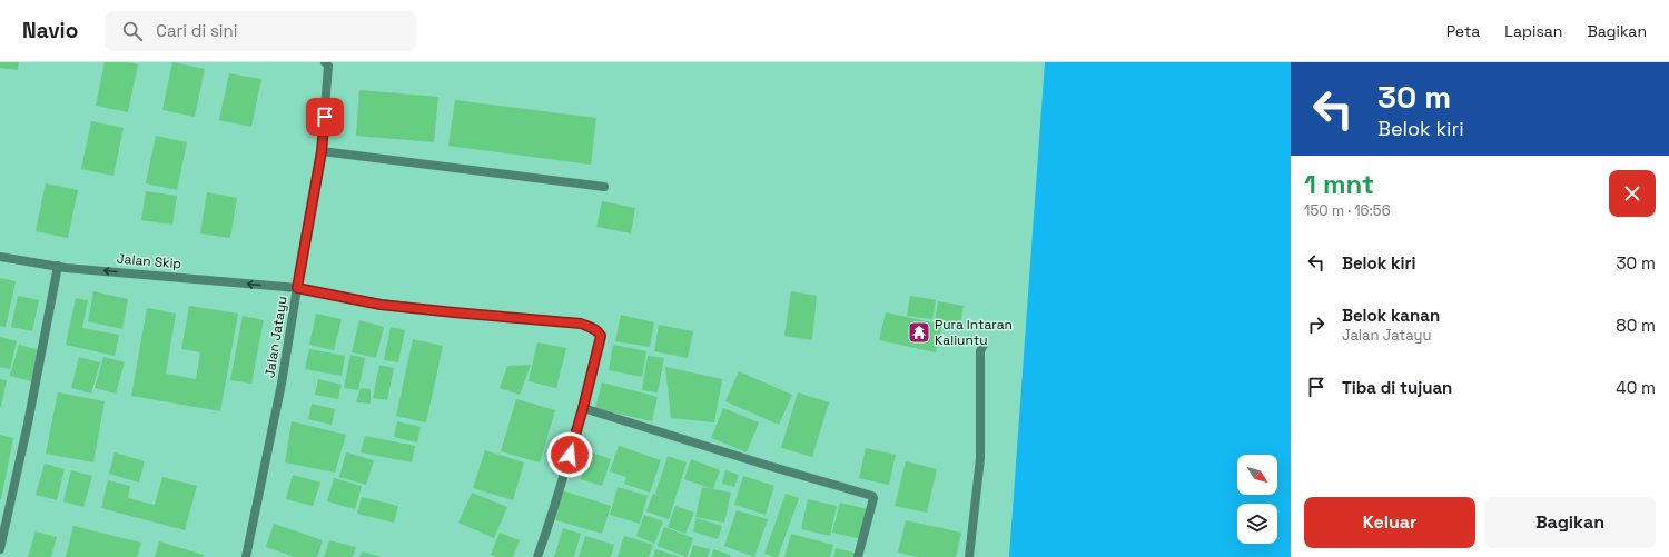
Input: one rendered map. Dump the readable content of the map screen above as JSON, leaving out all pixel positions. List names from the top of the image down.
{
  "streets": {
    "street": ["Jalan Skip", "Jalan Jatayu"]
  },
  "crossings": [
    ["Jalan Skip", "Jalan Jatayu"]
  ],
  "one_way": ["Jalan Skip"],
  "places": {
    "temple": ["Pura Intaran Kaliuntu"]
  },
  "north": "bottom right",
  "page": {
    "header": "Navio",
    "search": "Cari di sini",
    "nav": ["Peta", "Lapisan", "Bagikan"],
    "turn": ["30 m", "Belok kiri"],
    "heading": ["1 mnt", "150 m · 16:56"],
    "list": [
      {
        "name": "Belok kiri",
        "value": "30 m"
      },
      {
        "name": "Belok kanan",
        "note": "Jalan Jatayu",
        "value": "80 m"
      },
      {
        "name": "Tiba di tujuan",
        "value": "40 m"
      }
    ],
    "buttons": ["Keluar", "Bagikan"]
  }
}
